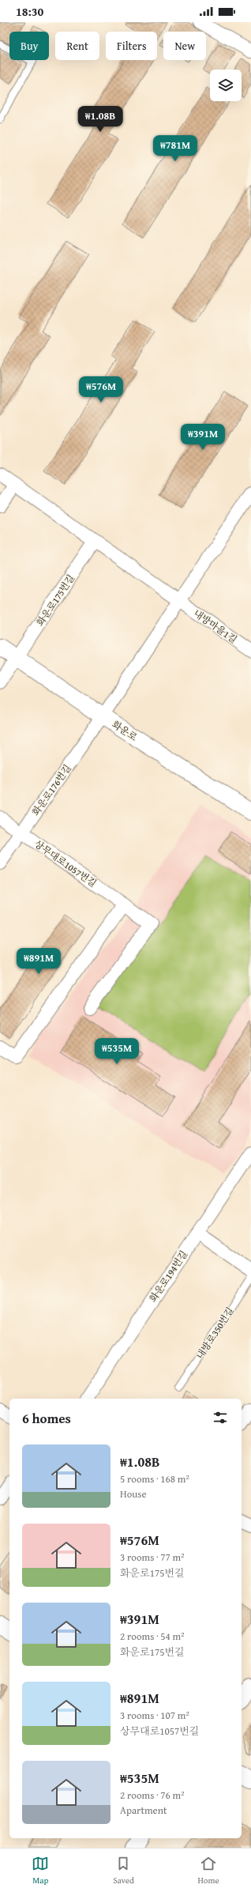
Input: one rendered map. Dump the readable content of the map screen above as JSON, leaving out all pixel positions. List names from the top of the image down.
{
  "streets": {
    "street": [
      "화운로175번길",
      "내방마을1길",
      "화운로",
      "화운로176번길",
      "상무대로1057번길",
      "화운로194번길"
    ],
    "lane": ["내방로350번길"]
  },
  "crossings": [
    ["화운로175번길", "화운로"],
    ["화운로", "화운로176번길"],
    ["화운로176번길", "상무대로1057번길"]
  ],
  "page": {
    "status": "18:30",
    "chip": [
      "Buy",
      "Rent",
      "Filters",
      "New"
    ],
    "price": [
      "₩1.08B",
      "₩781M",
      "₩576M",
      "₩391M",
      "₩891M",
      "₩535M"
    ],
    "heading": "6 homes",
    "list": [
      {
        "name": "₩1.08B",
        "note": "5 rooms · 168 m² · House"
      },
      {
        "name": "₩576M",
        "note": "3 rooms · 77 m² · 화운로175번길"
      },
      {
        "name": "₩391M",
        "note": "2 rooms · 54 m² · 화운로175번길"
      },
      {
        "name": "₩891M",
        "note": "3 rooms · 107 m² · 상무대로1057번길"
      },
      {
        "name": "₩535M",
        "note": "2 rooms · 76 m² · Apartment"
      }
    ],
    "tabs": ["Map", "Saved", "Home"]
  }
}
